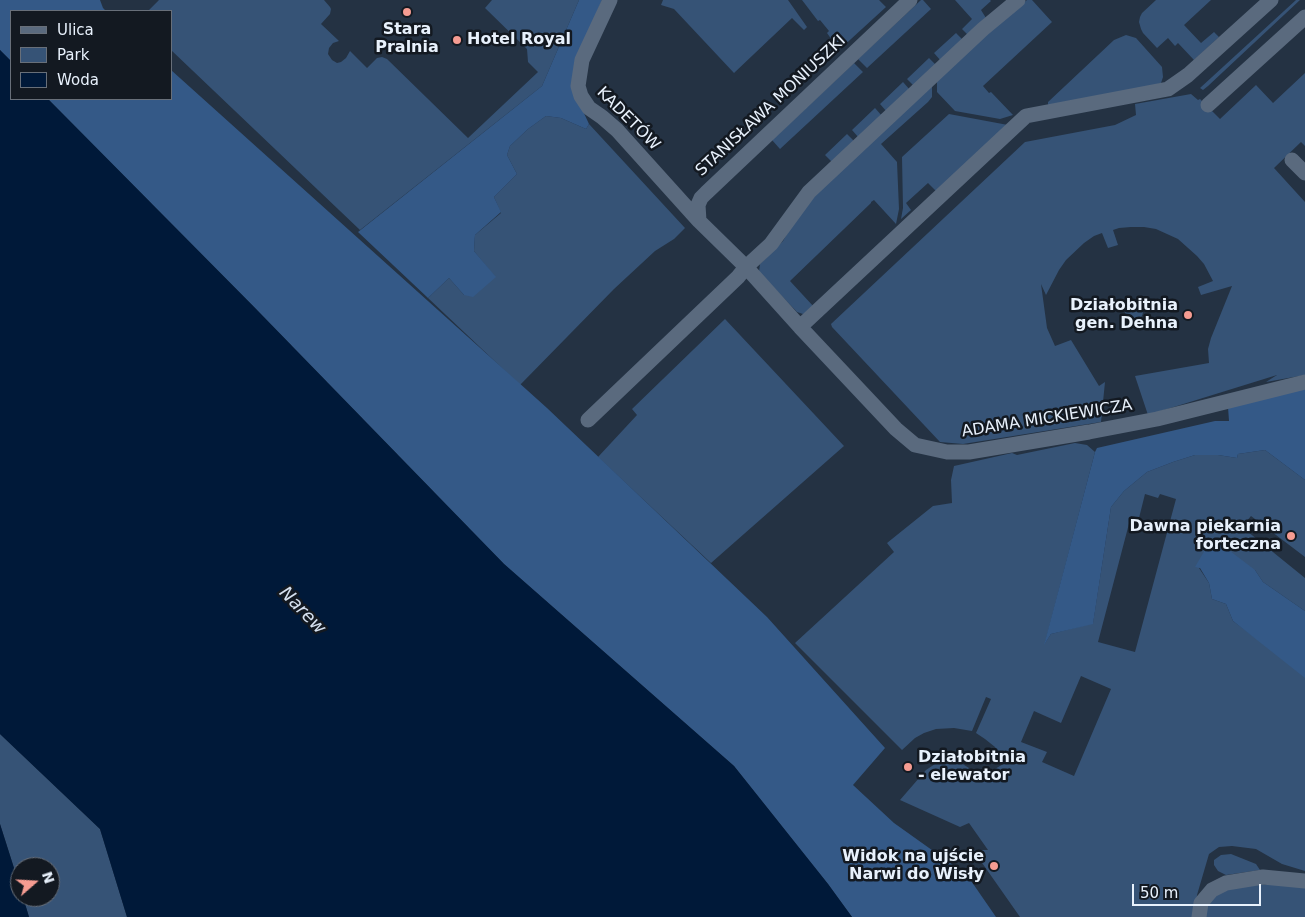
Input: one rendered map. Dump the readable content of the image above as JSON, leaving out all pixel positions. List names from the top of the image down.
{
  "streets": {
    "street": ["STANISŁAWA MONIUSZKI", "KADETÓW", "ADAMA MICKIEWICZA"]
  },
  "crossings": [
    ["STANISŁAWA MONIUSZKI", "KADETÓW"]
  ],
  "water": ["Narew"],
  "places": [
    "Stara Pralnia",
    "Hotel Royal",
    "Działobitnia gen. Dehna",
    "Dawna piekarnia forteczna",
    "Działobitnia - elewator",
    "Widok na ujście Narwi do Wisły"
  ],
  "legend": ["Ulica", "Park", "Woda"],
  "scale_bar": "50 m",
  "north": "right"
}
